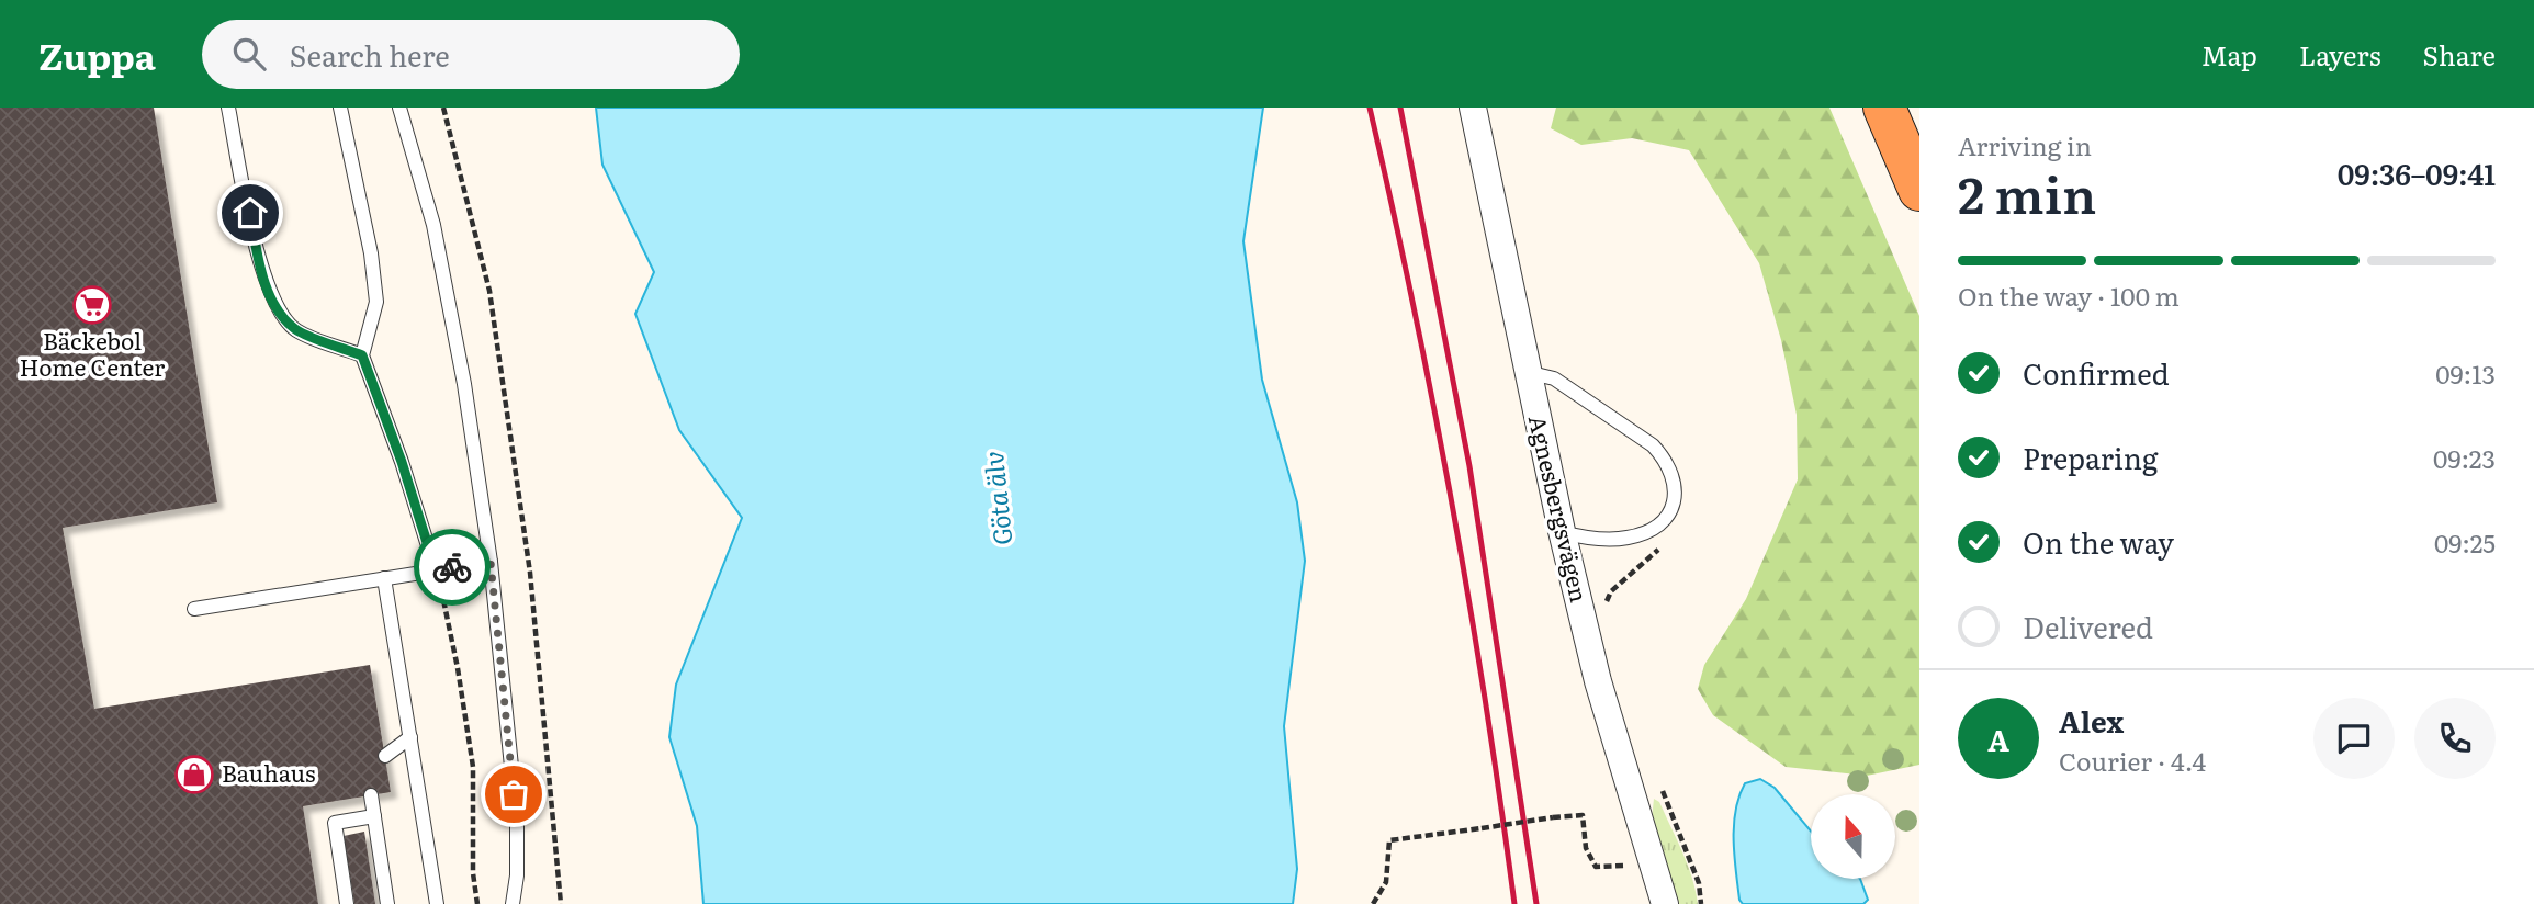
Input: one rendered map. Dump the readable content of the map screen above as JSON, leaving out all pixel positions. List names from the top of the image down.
{
  "streets": {
    "street": ["Agnesbergsvägen"]
  },
  "water": ["Göta älv"],
  "places": {
    "supermarket": ["Bäckebol Home Center"],
    "shop": ["Bauhaus"]
  },
  "north": "top",
  "page": {
    "header": "Zuppa",
    "search": "Search here",
    "nav": ["Map", "Layers", "Share"],
    "heading": ["2 min", "Arriving in", "09:36–09:41"],
    "panel": ["Alex", "Courier · 4.4"],
    "bar": "On the way · 100 m",
    "list": [
      ["Confirmed", "09:13"],
      ["Preparing", "09:23"],
      ["On the way", "09:25"],
      "Delivered"
    ],
    "round": "A"
  }
}
